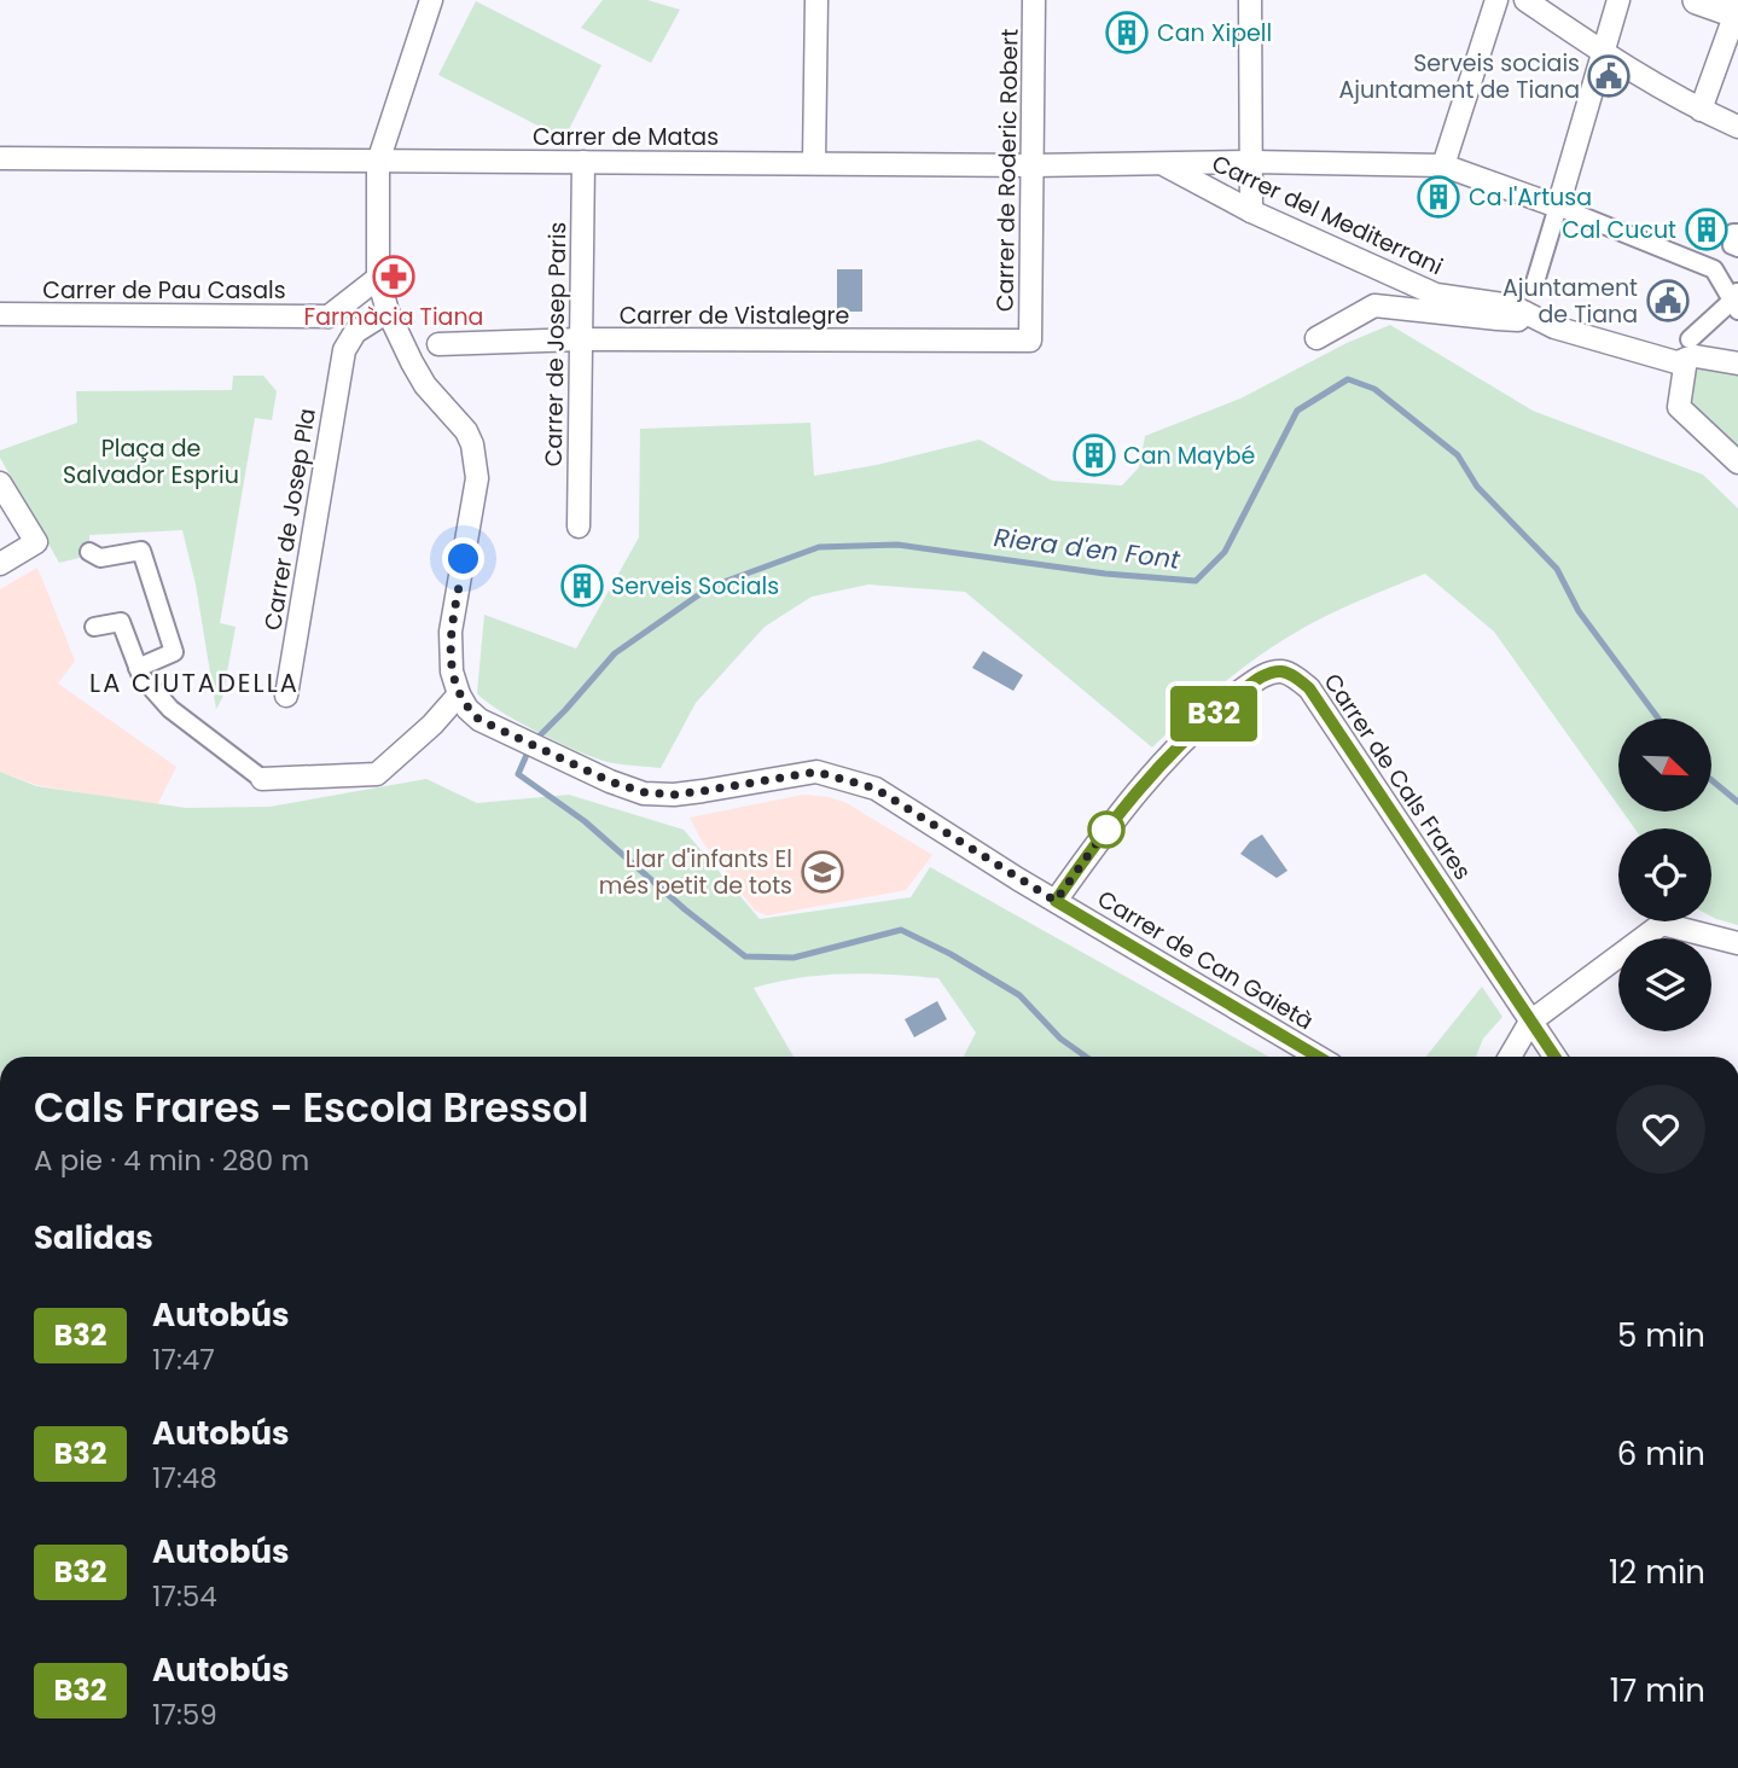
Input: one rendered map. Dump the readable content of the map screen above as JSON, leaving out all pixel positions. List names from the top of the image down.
{
  "streets": {
    "street": [
      "Carrer de Matas",
      "Carrer de Roderic Robert",
      "Carrer del Mediterrani",
      "Carrer de Pau Casals",
      "Carrer de Vistalegre",
      "Carrer de Josep Paris",
      "Carrer de Josep Pla",
      "Carrer de Cals Frares",
      "Carrer de Can Gaietà"
    ]
  },
  "crossings": [
    ["Carrer de Matas", "Carrer de Roderic Robert"],
    ["Carrer de Matas", "Carrer del Mediterrani"],
    ["Carrer de Matas", "Carrer de Josep Paris"],
    ["Carrer de Roderic Robert", "Carrer de Vistalegre"],
    ["Carrer de Vistalegre", "Carrer de Josep Paris"],
    ["Carrer de Cals Frares", "Carrer de Can Gaietà"]
  ],
  "districts": ["LA CIUTADELLA"],
  "water": ["Riera d'en Font"],
  "parks": ["Plaça de Salvador Espriu"],
  "places": {
    "building": [
      "Can Xipell",
      "Ca l'Artusa",
      "Cal Cucut",
      "Can Maybé",
      "Serveis Socials"
    ],
    "public building": ["Serveis sociais Ajuntament de Tiana", "Ajuntament de Tiana"],
    "pharmacy": ["Farmàcia Tiana"],
    "school or university": ["Llar d'infants El més petit de tots"]
  },
  "lines": ["bus line B32"],
  "north": "bottom right",
  "page": {
    "on_map": "B32",
    "heading": [
      ["Cals Frares - Escola Bressol", "A pie · 4 min · 280 m"],
      "Salidas"
    ],
    "list": [
      {
        "mark": "B32",
        "name": "Autobús",
        "note": "17:47",
        "value": "5 min"
      },
      {
        "mark": "B32",
        "name": "Autobús",
        "note": "17:48",
        "value": "6 min"
      },
      {
        "mark": "B32",
        "name": "Autobús",
        "note": "17:54",
        "value": "12 min"
      },
      {
        "mark": "B32",
        "name": "Autobús",
        "note": "17:59",
        "value": "17 min"
      }
    ]
  }
}
